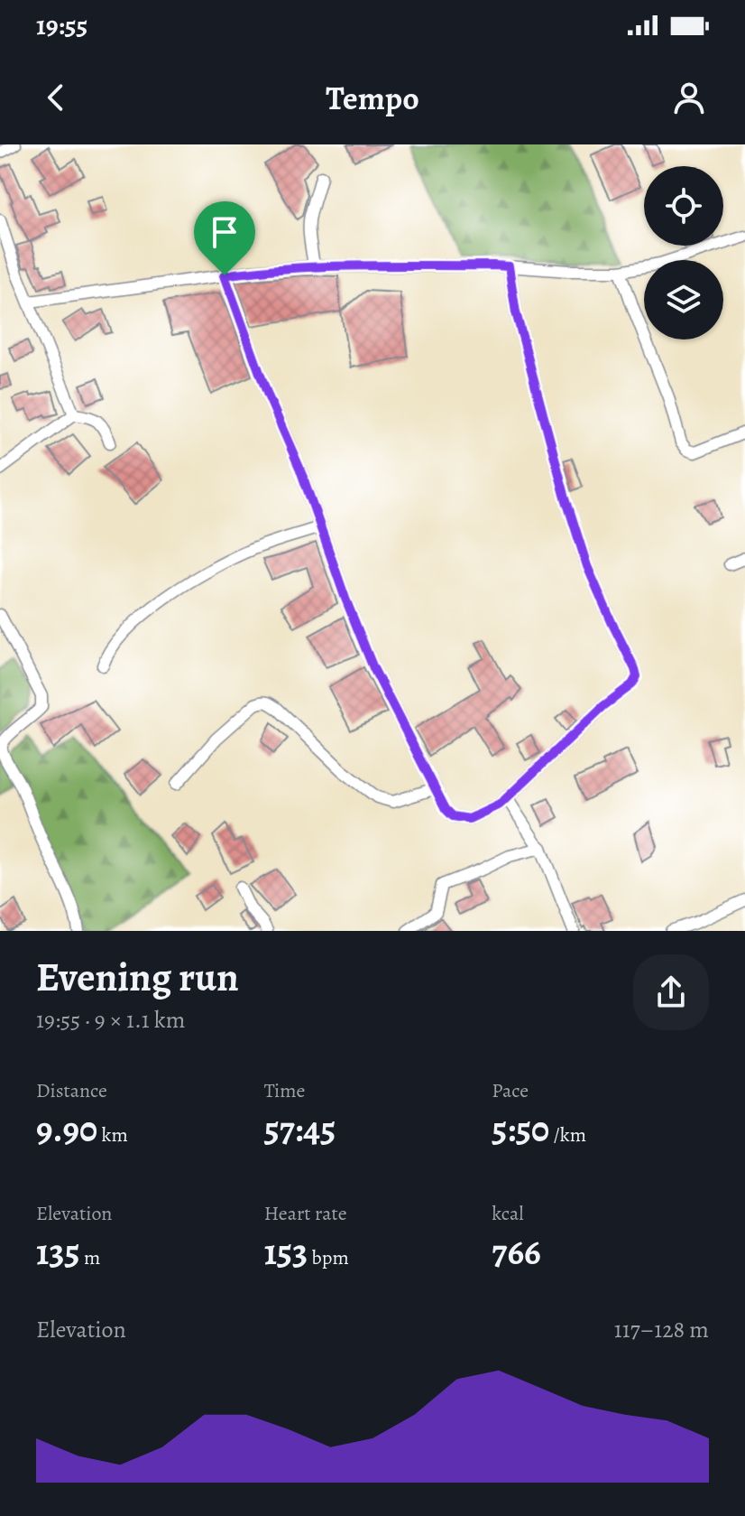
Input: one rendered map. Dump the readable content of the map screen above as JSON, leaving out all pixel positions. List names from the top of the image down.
{
  "page": {
    "status": "19:55",
    "header": "Tempo",
    "heading": ["Evening run", "19:55 · 9 × 1.1 km"],
    "stats": [
      ["Distance", "9.90 km"],
      ["Time", "57:45"],
      ["Pace", "5:50 /km"],
      ["Elevation", "135 m"],
      ["Heart rate", "153 bpm"],
      ["kcal", "766"]
    ],
    "chart": ["Elevation", "117–128 m"]
  }
}
